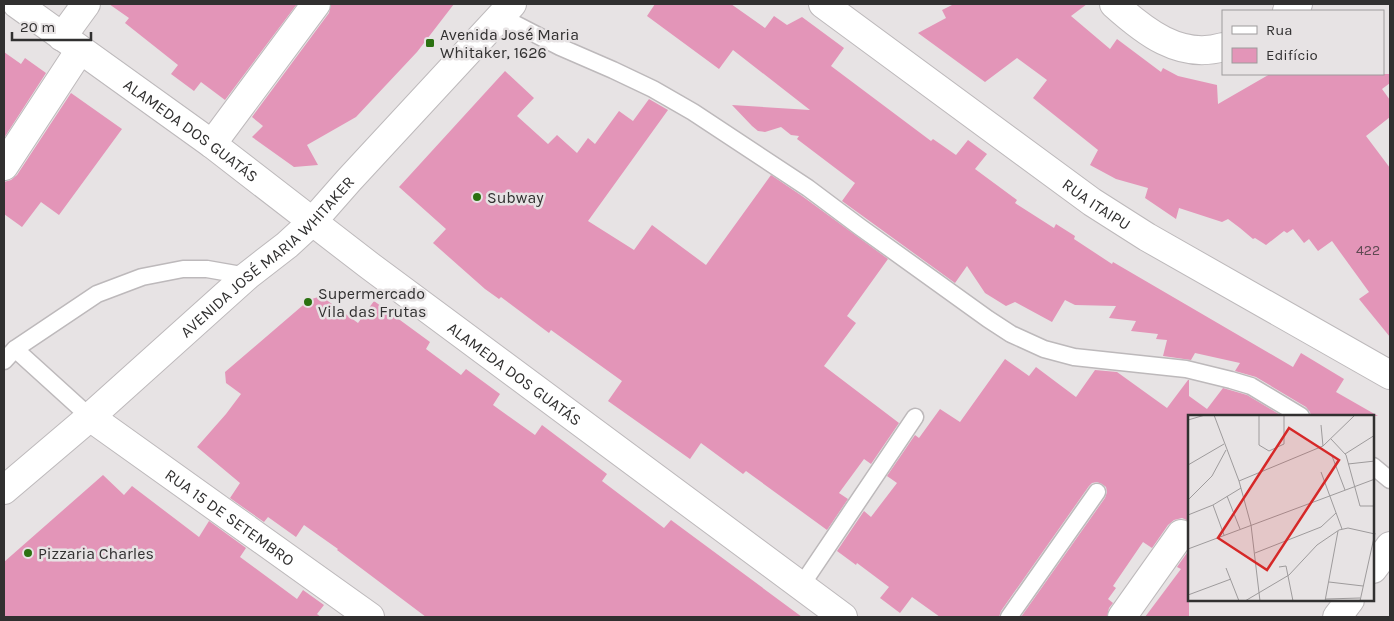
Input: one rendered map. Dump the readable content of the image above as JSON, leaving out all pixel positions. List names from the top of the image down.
{
  "streets": {
    "street": [
      "ALAMEDA DOS GUATÁS",
      "RUA ITAIPU",
      "AVENIDA JOSÉ MARIA WHITAKER",
      "RUA 15 DE SETEMBRO"
    ]
  },
  "crossings": [
    ["ALAMEDA DOS GUATÁS", "AVENIDA JOSÉ MARIA WHITAKER"],
    ["AVENIDA JOSÉ MARIA WHITAKER", "RUA 15 DE SETEMBRO"]
  ],
  "places": {
    "transit": ["Avenida José Maria Whitaker, 1626"],
    "other": ["Subway", "Supermercado Vila das Frutas", "Pizzaria Charles"]
  },
  "house_numbers": ["422"],
  "legend": ["Rua", "Edifício"],
  "scale_bar": "20 m"
}
